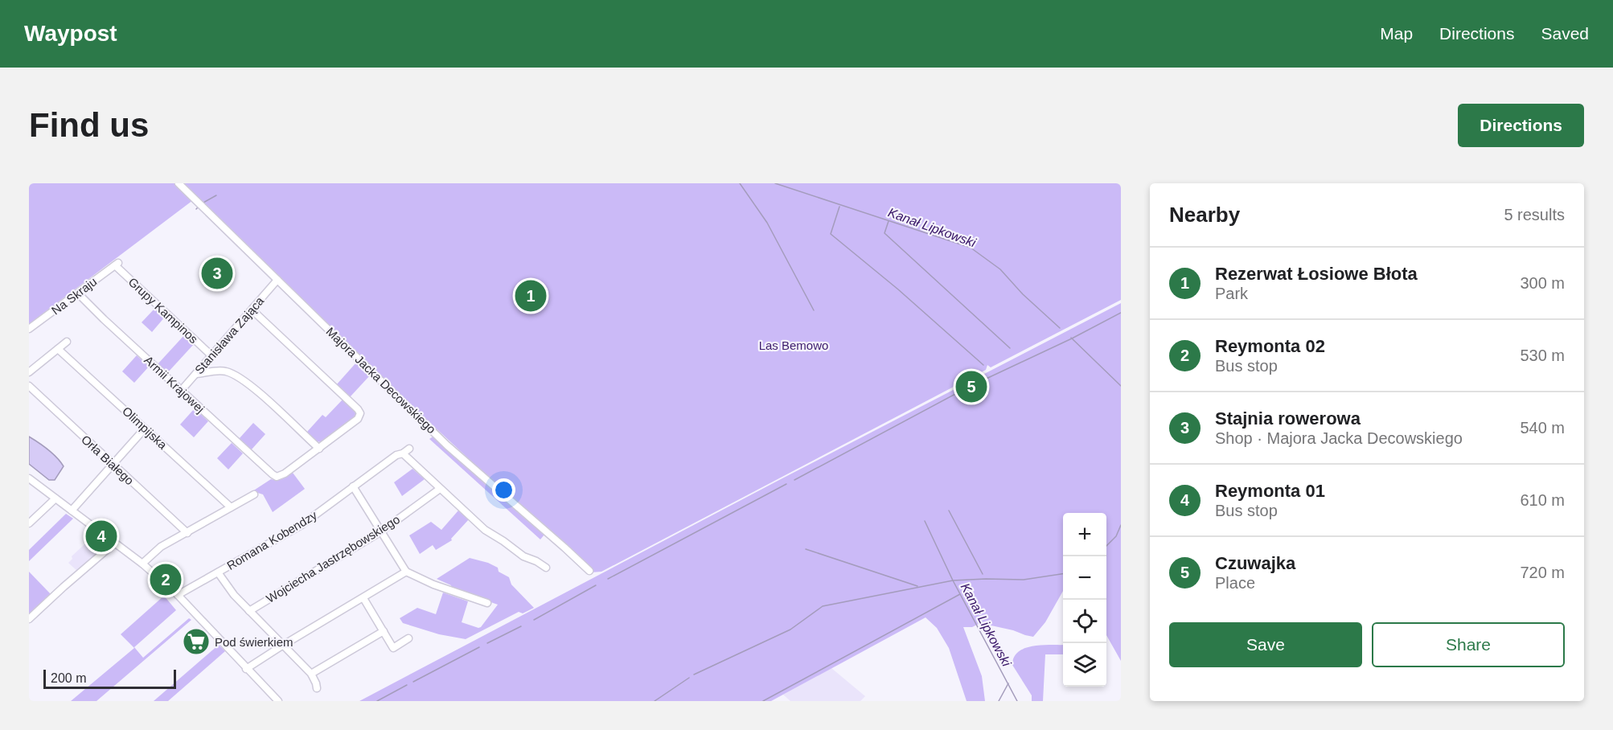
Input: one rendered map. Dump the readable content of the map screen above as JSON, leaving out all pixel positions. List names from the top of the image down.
{
  "streets": {
    "street": [
      "Na Skraju",
      "Grupy Kampinos",
      "Stanisława Zająca",
      "Majora Jacka Decowskiego",
      "Armii Krajowej",
      "Olimpijska",
      "Orła Białego",
      "Romana Kobendzy",
      "Wojciecha Jastrzębowskiego"
    ]
  },
  "crossings": [
    ["Na Skraju", "Grupy Kampinos"],
    ["Na Skraju", "Armii Krajowej"],
    ["Grupy Kampinos", "Stanisława Zająca"],
    ["Stanisława Zająca", "Majora Jacka Decowskiego"],
    ["Stanisława Zająca", "Armii Krajowej"]
  ],
  "water": ["Kanał Lipkowski"],
  "parks": ["Las Bemowo"],
  "places": {
    "supermarket": ["Pod świerkiem"]
  },
  "scale_bar": "200 m",
  "page": {
    "header": "Waypost",
    "nav": ["Map", "Directions", "Saved"],
    "buttons": [
      "Directions",
      ["Save", "Share"]
    ],
    "title": "Find us",
    "heading": ["Nearby", "5 results"],
    "list": [
      {
        "mark": "1",
        "name": "Rezerwat Łosiowe Błota",
        "note": "Park",
        "value": "300 m"
      },
      {
        "mark": "2",
        "name": "Reymonta 02",
        "note": "Bus stop",
        "value": "530 m"
      },
      {
        "mark": "3",
        "name": "Stajnia rowerowa",
        "note": "Shop · Majora Jacka Decowskiego",
        "value": "540 m"
      },
      {
        "mark": "4",
        "name": "Reymonta 01",
        "note": "Bus stop",
        "value": "610 m"
      },
      {
        "mark": "5",
        "name": "Czuwajka",
        "note": "Place",
        "value": "720 m"
      }
    ],
    "pins": [
      "3",
      "1",
      "5",
      "4",
      "2"
    ],
    "map_buttons": ["+", "−"],
    "scale": "200 m"
  }
}
